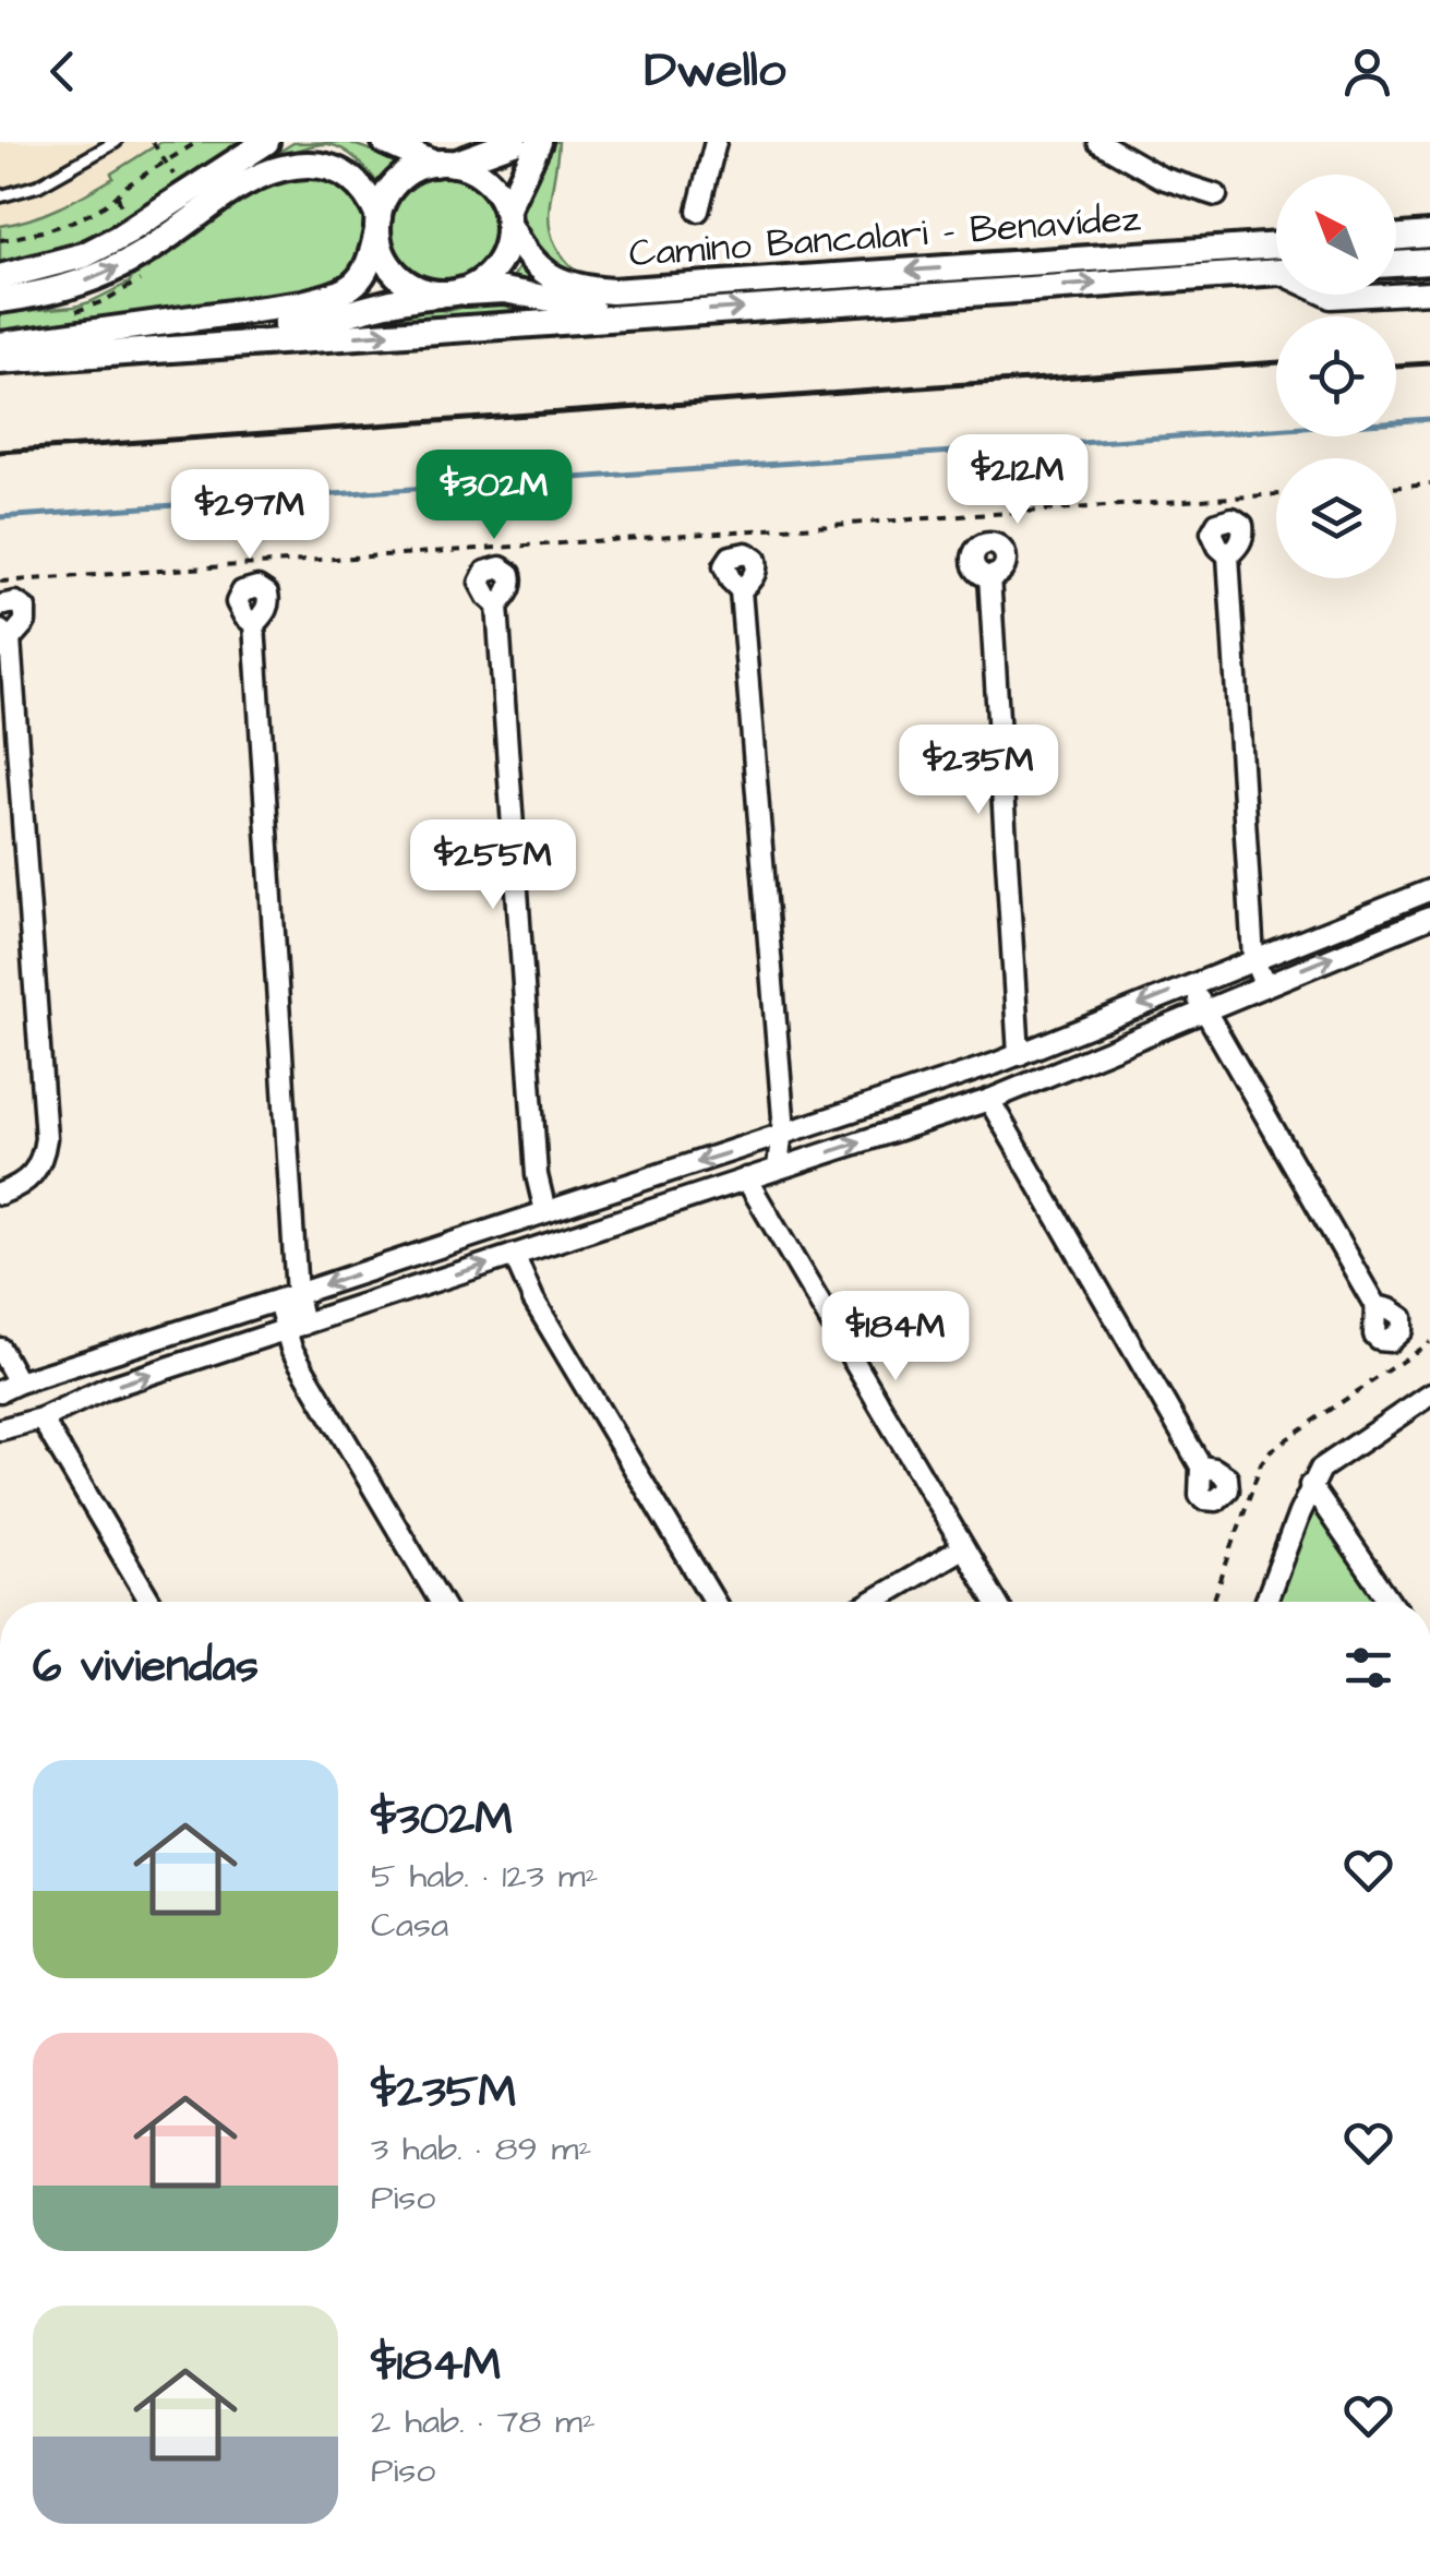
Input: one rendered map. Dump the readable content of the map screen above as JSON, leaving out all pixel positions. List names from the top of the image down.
{
  "streets": {
    "main road": ["Camino Bancalari - Benavídez"]
  },
  "north": "top left",
  "page": {
    "header": "Dwello",
    "price": [
      "$212M",
      "$302M",
      "$297M",
      "$235M",
      "$255M",
      "$184M"
    ],
    "heading": "6 viviendas",
    "list": [
      {
        "name": "$302M",
        "note": "5 hab. · 123 m² · Casa"
      },
      {
        "name": "$235M",
        "note": "3 hab. · 89 m² · Piso"
      },
      {
        "name": "$184M",
        "note": "2 hab. · 78 m² · Piso"
      }
    ]
  }
}
